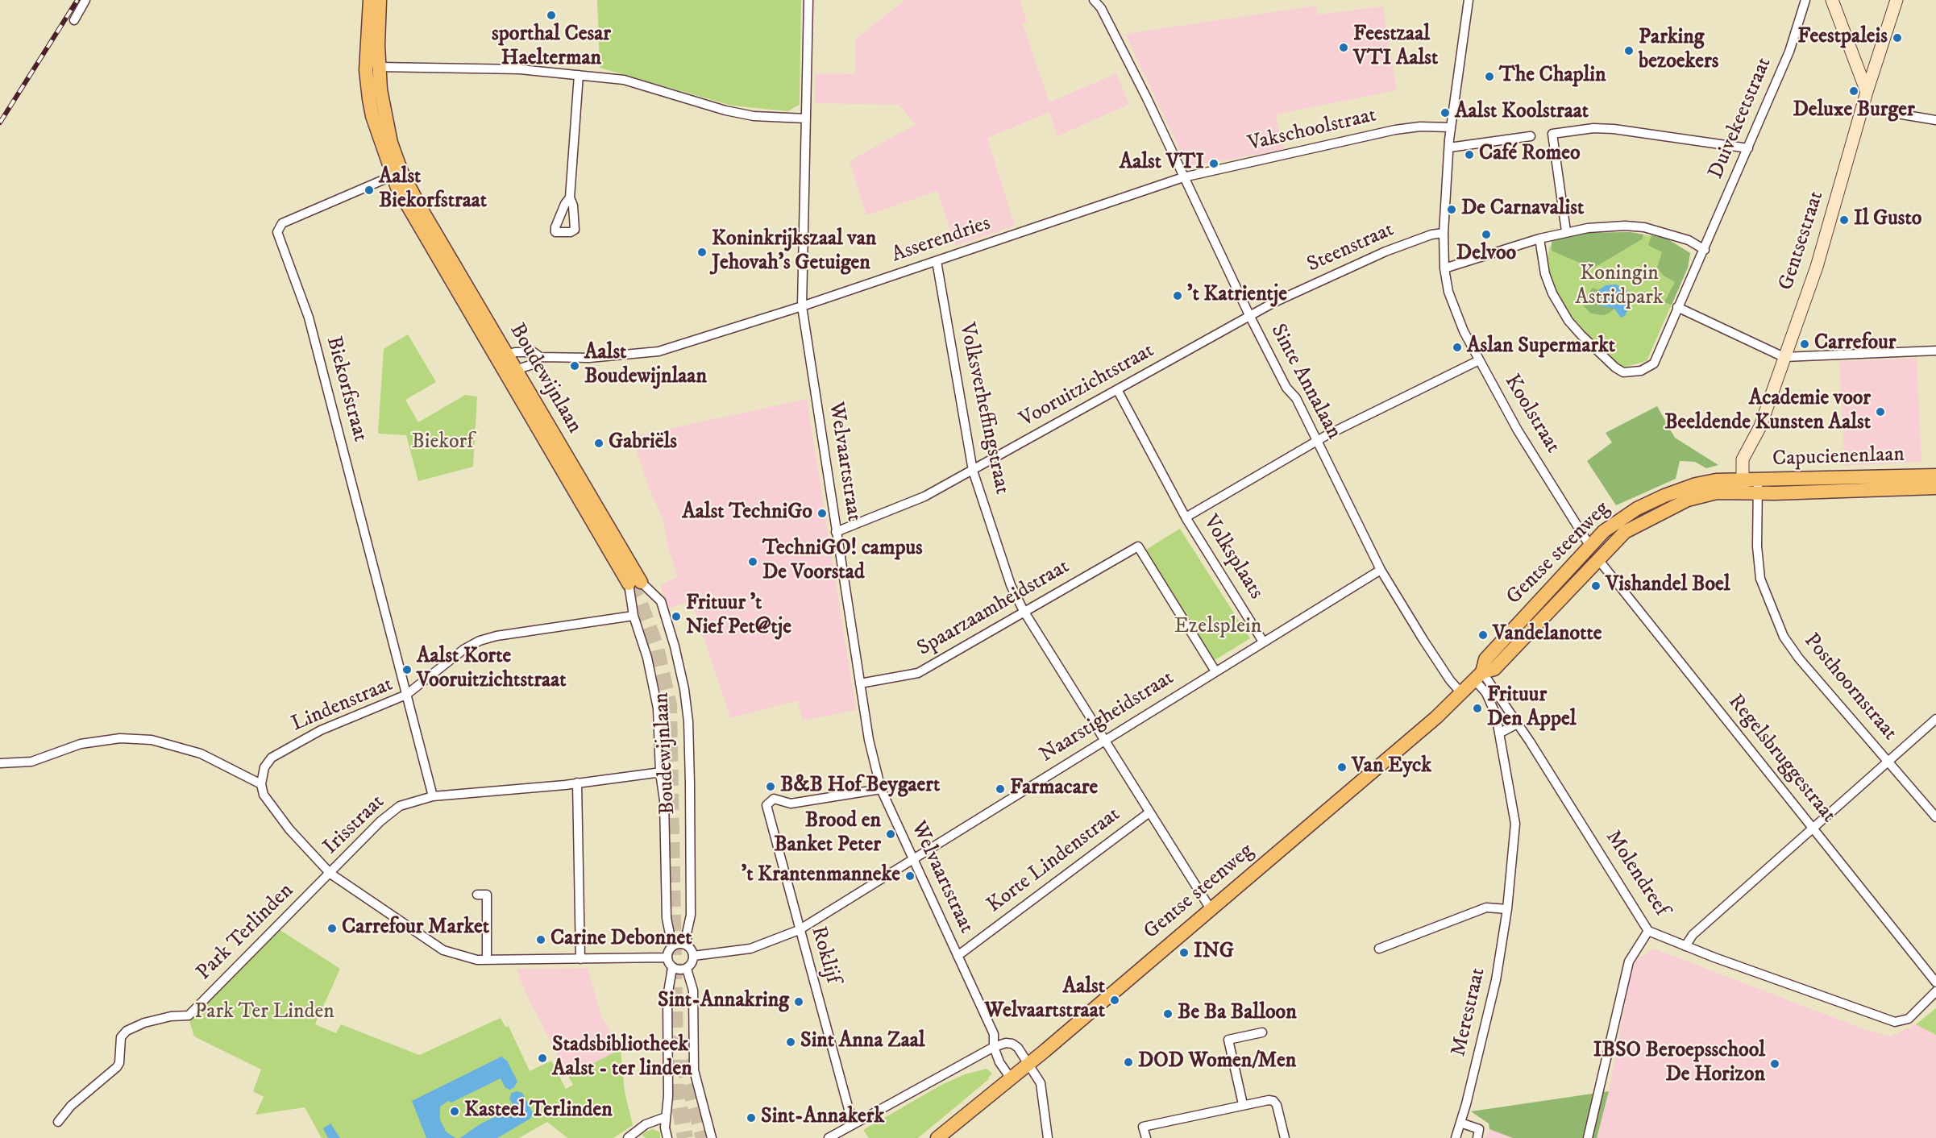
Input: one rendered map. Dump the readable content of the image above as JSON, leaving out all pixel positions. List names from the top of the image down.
{
  "streets": {
    "main road": ["Boudewijnlaan", "Capucienenlaan", "Gentse steenweg"],
    "street": [
      "Duivekeetstraat",
      "Vakschoolstraat",
      "Asserendries",
      "Gentsestraat",
      "Steenstraat",
      "Sinte Annalaan",
      "Vooruitzichtstraat",
      "Biekorfstraat",
      "Volksverheffingstraat",
      "Koolstraat",
      "Welvaartstraat",
      "Volksplaats",
      "Spaarzaamheidstraat",
      "Posthoornstraat",
      "Lindenstraat",
      "Naarstigheidstraat",
      "Regelsbruggestraat",
      "Irisstraat",
      "Korte Lindenstraat",
      "Molendreef",
      "Park Terlinden",
      "Roklijf",
      "Merestraat"
    ]
  },
  "crossings": [
    ["Vakschoolstraat", "Asserendries"],
    ["Vakschoolstraat", "Sinte Annalaan"],
    ["Vakschoolstraat", "Koolstraat"],
    ["Asserendries", "Boudewijnlaan"],
    ["Asserendries", "Sinte Annalaan"],
    ["Asserendries", "Volksverheffingstraat"],
    ["Asserendries", "Welvaartstraat"],
    ["Gentsestraat", "Capucienenlaan"],
    ["Gentsestraat", "Gentse steenweg"],
    ["Steenstraat", "Sinte Annalaan"],
    ["Steenstraat", "Vooruitzichtstraat"],
    ["Steenstraat", "Koolstraat"],
    ["Boudewijnlaan", "Biekorfstraat"],
    ["Boudewijnlaan", "Naarstigheidstraat"],
    ["Sinte Annalaan", "Vooruitzichtstraat"],
    ["Sinte Annalaan", "Gentse steenweg"],
    ["Sinte Annalaan", "Naarstigheidstraat"],
    ["Vooruitzichtstraat", "Volksverheffingstraat"],
    ["Vooruitzichtstraat", "Welvaartstraat"],
    ["Vooruitzichtstraat", "Volksplaats"],
    ["Biekorfstraat", "Lindenstraat"],
    ["Volksverheffingstraat", "Gentse steenweg"],
    ["Volksverheffingstraat", "Spaarzaamheidstraat"],
    ["Volksverheffingstraat", "Naarstigheidstraat"],
    ["Volksverheffingstraat", "Korte Lindenstraat"],
    ["Koolstraat", "Gentse steenweg"],
    ["Capucienenlaan", "Gentse steenweg"],
    ["Capucienenlaan", "Posthoornstraat"],
    ["Welvaartstraat", "Gentse steenweg"],
    ["Welvaartstraat", "Spaarzaamheidstraat"],
    ["Welvaartstraat", "Naarstigheidstraat"],
    ["Welvaartstraat", "Korte Lindenstraat"],
    ["Welvaartstraat", "Roklijf"],
    ["Gentse steenweg", "Regelsbruggestraat"],
    ["Gentse steenweg", "Molendreef"],
    ["Gentse steenweg", "Merestraat"],
    ["Volksplaats", "Naarstigheidstraat"],
    ["Spaarzaamheidstraat", "Naarstigheidstraat"],
    ["Lindenstraat", "Irisstraat"],
    ["Naarstigheidstraat", "Roklijf"],
    ["Irisstraat", "Park Terlinden"],
    ["Molendreef", "Merestraat"]
  ],
  "parks": [
    "Koningin Astridpark",
    "Biekorf",
    "Ezelsplein",
    "Park Ter Linden"
  ],
  "places": [
    "sporthal Cesar Haelterman",
    "Feestpaleis",
    "Feestzaal VTI Aalst",
    "Parking bezoekers",
    "The Chaplin",
    "Deluxe Burger",
    "Aalst Koolstraat",
    "Café Romeo",
    "Aalst VTI",
    "Aalst Biekorfstraat",
    "De Carnavalist",
    "Il Gusto",
    "Delvoo",
    "Koninkrijkszaal van Jehovah's Getuigen",
    "'t Katrientje",
    "Carrefour",
    "Aslan Supermarkt",
    "Aalst Boudewijnlaan",
    "Academie voor Beeldende Kunsten Aalst",
    "Gabriëls",
    "Aalst TechniGo",
    "TechniGO! campus De Voorstad",
    "Vishandel Boel",
    "Frituur 't Nief Pet@tje",
    "Vandelanotte",
    "Aalst Korte Vooruitzichtstraat",
    "Frituur Den Appel",
    "Van Eyck",
    "B&B Hof Beygaert",
    "Farmacare",
    "Brood en Banket Peter",
    "'t Krantenmanneke",
    "Carrefour Market",
    "Carine Debonnet",
    "ING",
    "Aalst Welvaartstraat",
    "Sint-Annakring",
    "Be Ba Balloon",
    "Sint Anna Zaal",
    "Stadsbibliotheek Aalst - ter linden",
    "DOD Women/Men",
    "IBSO Beroepsschool De Horizon",
    "Kasteel Terlinden",
    "Sint-Annakerk"
  ]
}
